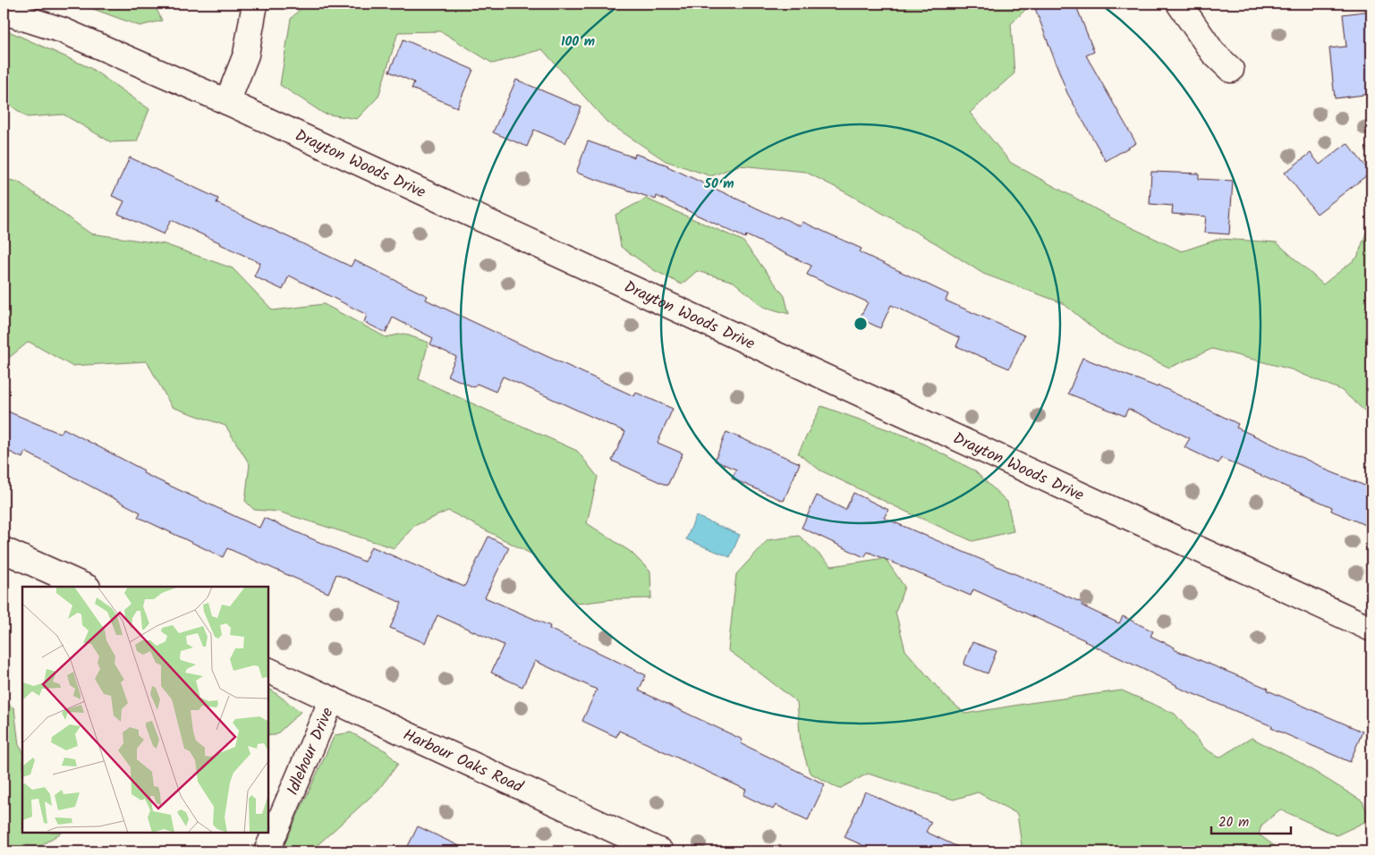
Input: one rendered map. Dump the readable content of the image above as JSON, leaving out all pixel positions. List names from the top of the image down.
{
  "streets": {
    "street": ["Drayton Woods Drive", "Idlehour Drive", "Harbour Oaks Road"]
  },
  "crossings": [
    ["Idlehour Drive", "Harbour Oaks Road"]
  ],
  "scale_bar": "20 m",
  "rings": ["100 m", "50 m"]
}
